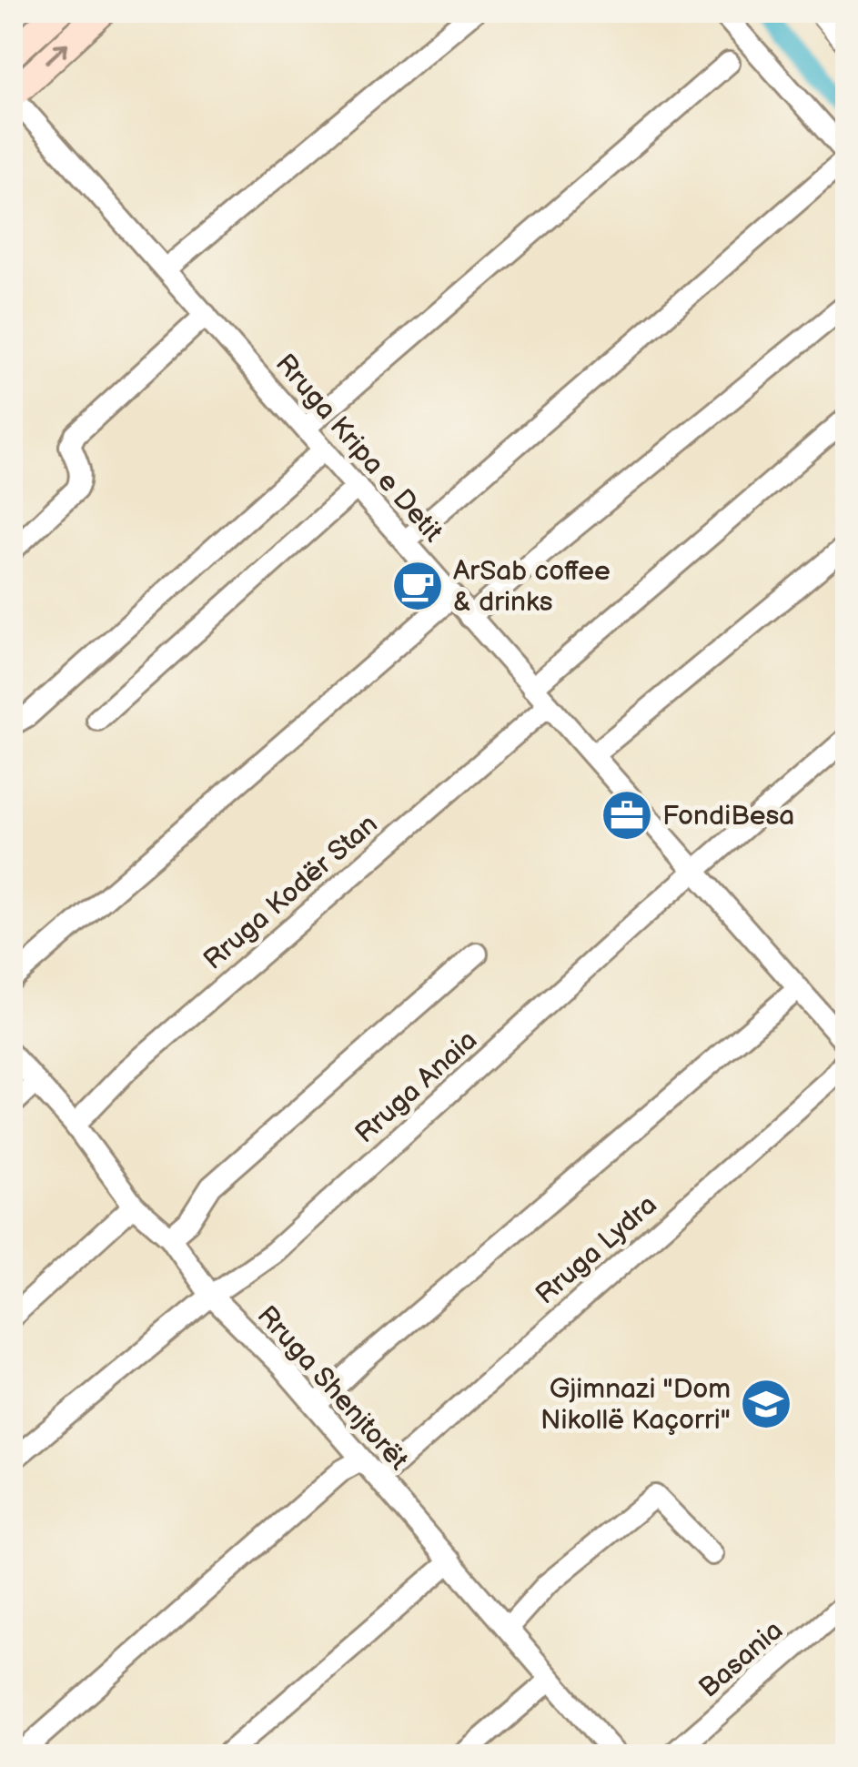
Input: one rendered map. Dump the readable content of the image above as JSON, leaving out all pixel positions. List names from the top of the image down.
{
  "streets": {
    "street": [
      "Rruga Kripa e Detit",
      "Rruga Kodër Stan",
      "Rruga Anaia",
      "Rruga Lydra",
      "Rruga Shenjtorët",
      "Basania"
    ]
  },
  "crossings": [
    ["Rruga Kripa e Detit", "Rruga Kodër Stan"],
    ["Rruga Kripa e Detit", "Rruga Anaia"],
    ["Rruga Kodër Stan", "Rruga Shenjtorët"],
    ["Rruga Anaia", "Rruga Shenjtorët"],
    ["Rruga Lydra", "Rruga Shenjtorët"]
  ],
  "places": {
    "cafe": ["ArSab coffee & drinks"],
    "office": ["FondiBesa"],
    "school or university": ["Gjimnazi \"Dom Nikollë Kaçorri\""]
  }
}
